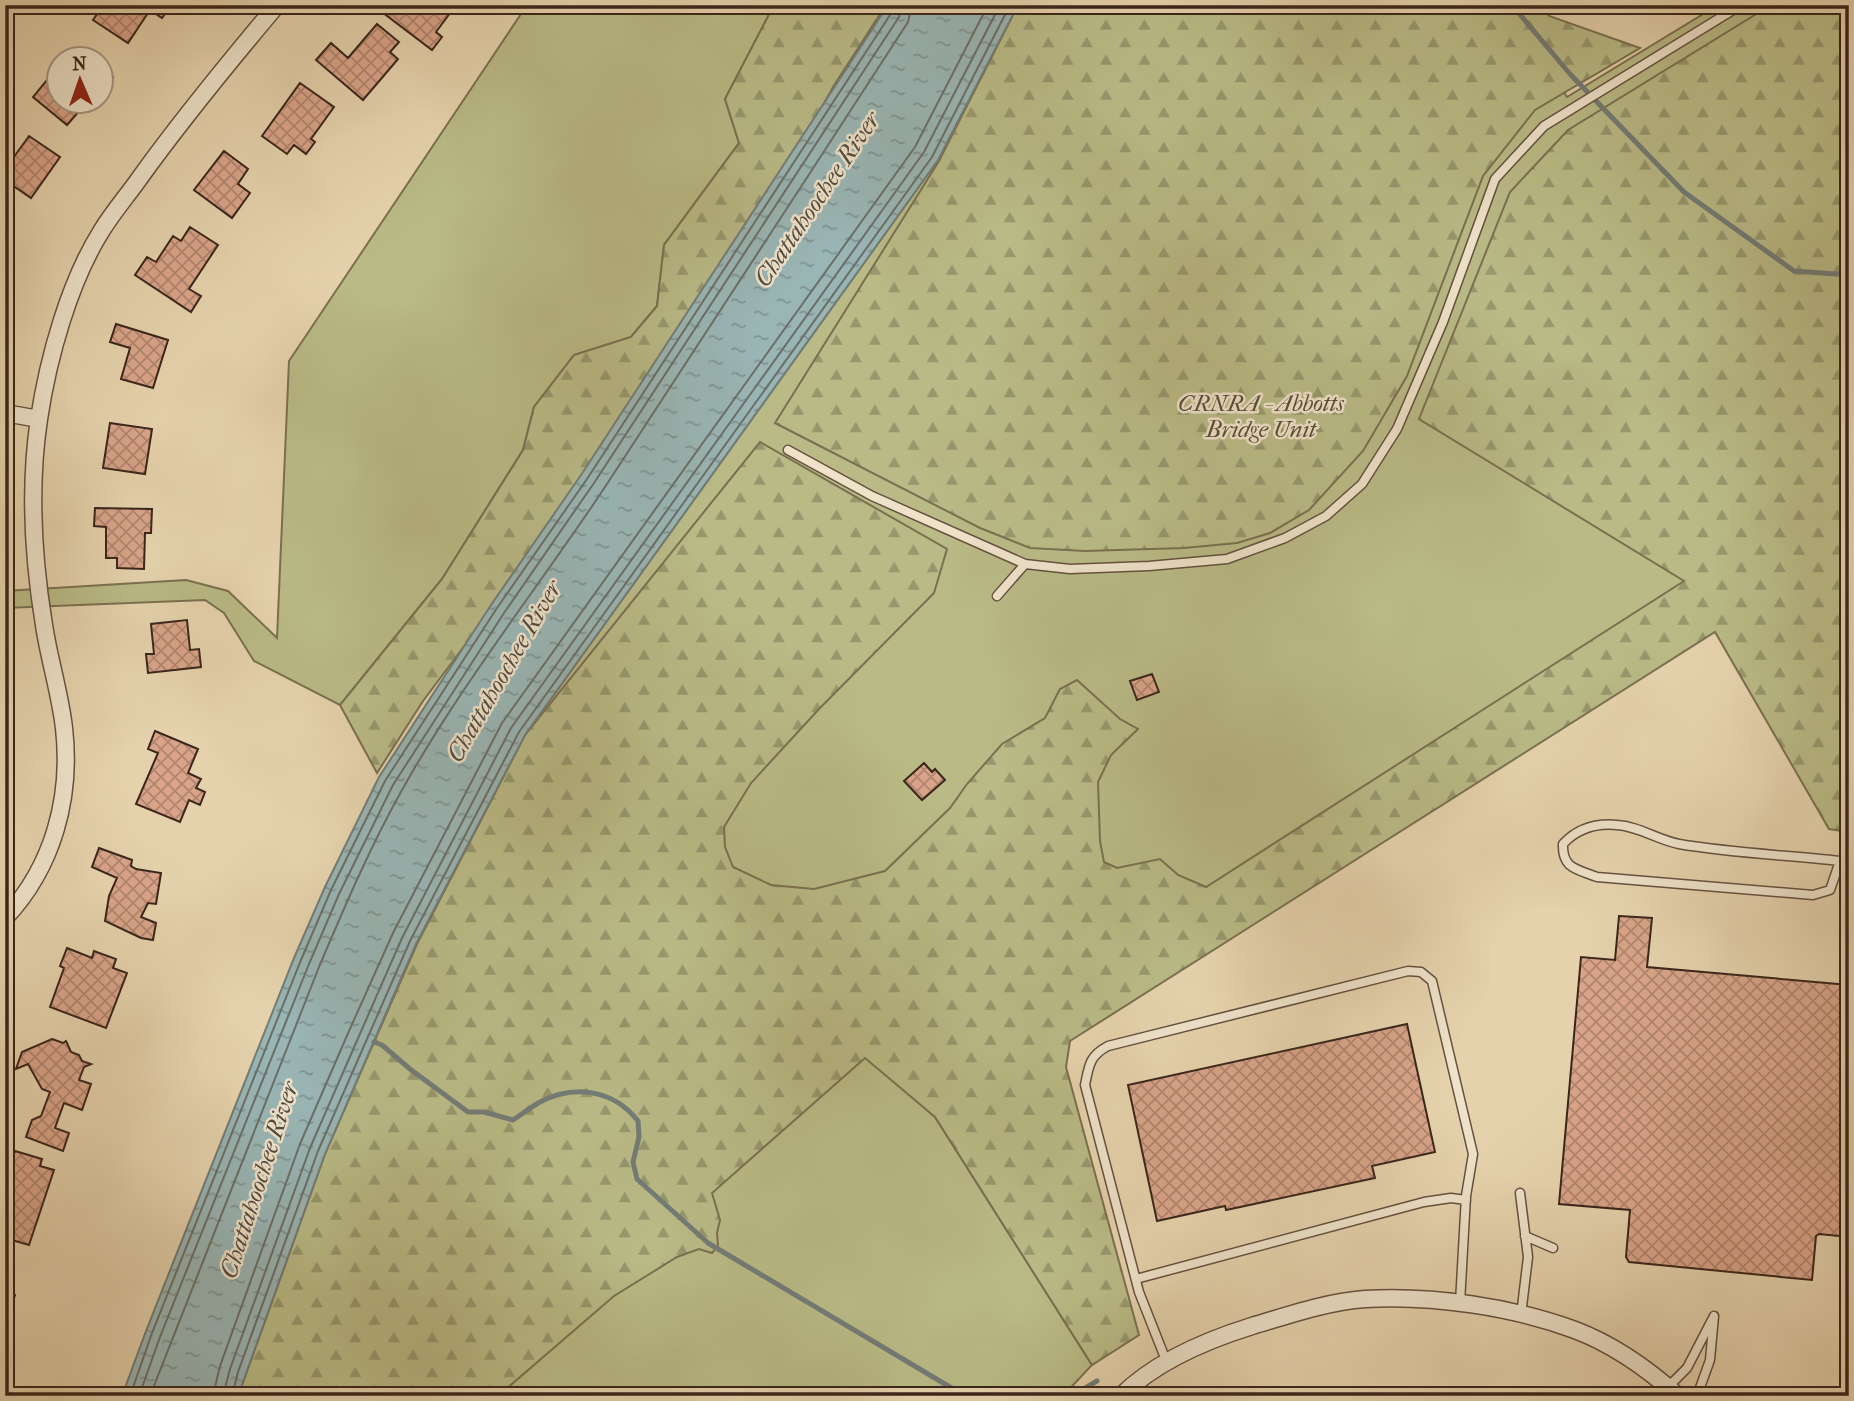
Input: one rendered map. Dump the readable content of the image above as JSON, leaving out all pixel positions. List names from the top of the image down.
{
  "water": ["Chattahoochee River"],
  "parks": ["CRNRA - Abbotts Bridge Unit"],
  "north": "top"
}
